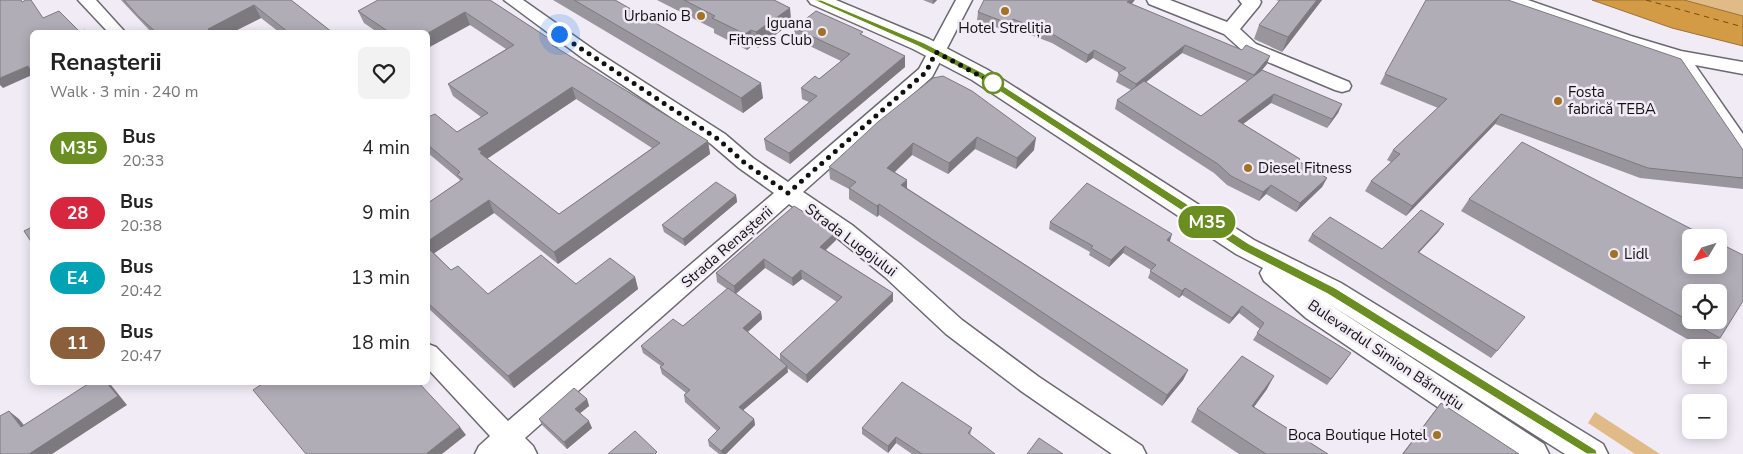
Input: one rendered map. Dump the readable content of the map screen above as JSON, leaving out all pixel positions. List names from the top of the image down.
{
  "streets": {
    "main road": ["Bulevardul Simion Bărnuțiu"],
    "street": ["Strada Lugojului", "Strada Renașterii"]
  },
  "crossings": [
    ["Strada Lugojului", "Strada Renașterii"],
    ["Strada Renașterii", "Bulevardul Simion Bărnuțiu"]
  ],
  "places": [
    "Hotel Streliția",
    "Urbanio B",
    "Iguana Fitness Club",
    "Fosta fabrică TEBA",
    "Diesel Fitness",
    "Lidl",
    "Boca Boutique Hotel"
  ],
  "lines": ["bus line M35"],
  "north": "bottom left",
  "page": {
    "on_map": "M35",
    "heading": ["Renașterii", "Walk · 3 min · 240 m"],
    "list": [
      {
        "mark": "M35",
        "name": "Bus",
        "note": "20:33",
        "value": "4 min"
      },
      {
        "mark": "28",
        "name": "Bus",
        "note": "20:38",
        "value": "9 min"
      },
      {
        "mark": "E4",
        "name": "Bus",
        "note": "20:42",
        "value": "13 min"
      },
      {
        "mark": "11",
        "name": "Bus",
        "note": "20:47",
        "value": "18 min"
      }
    ],
    "map_buttons": ["+", "−"]
  }
}
